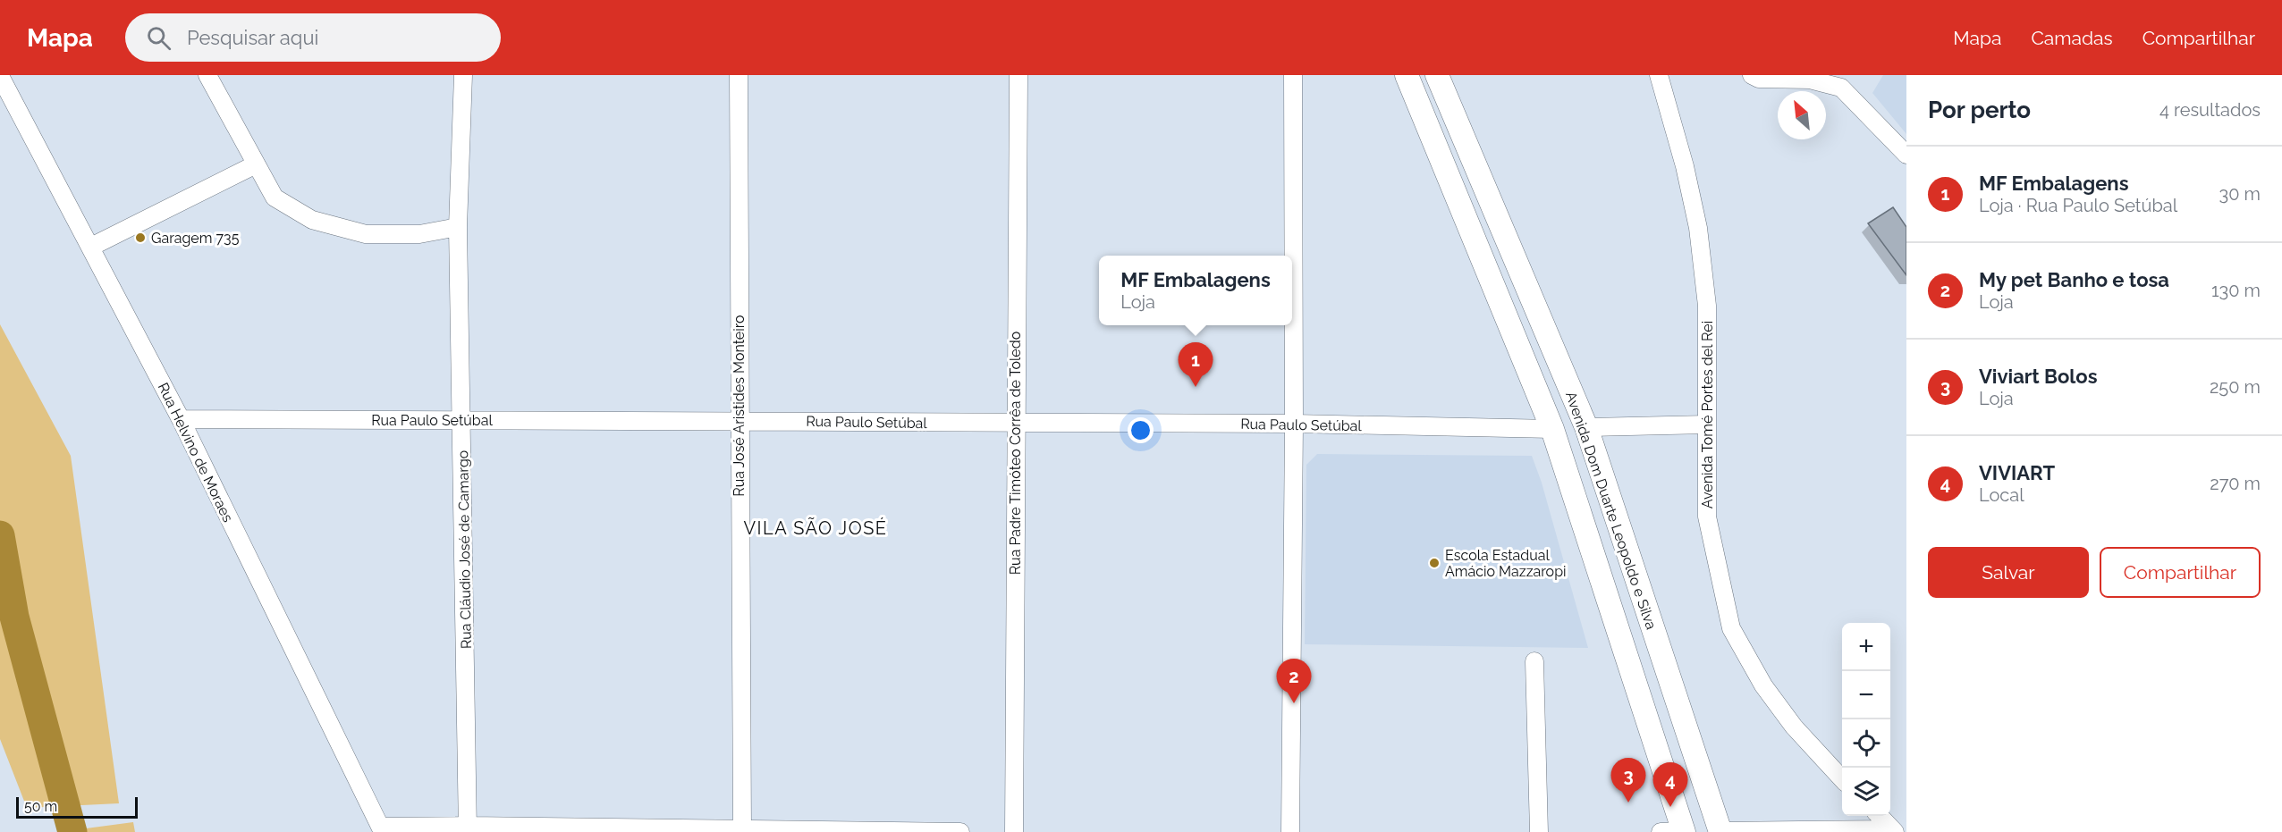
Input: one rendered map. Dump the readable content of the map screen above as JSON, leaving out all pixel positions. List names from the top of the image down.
{
  "streets": {
    "main road": ["Avenida Dom Duarte Leopoldo e Silva"],
    "street": [
      "Rua José Aristides Monteiro",
      "Avenida Tomé Portes del Rei",
      "Rua Paulo Setúbal",
      "Rua Helvino de Moraes",
      "Rua Padre Timóteo Corrêa de Toledo",
      "Rua Cláudio José de Camargo"
    ]
  },
  "crossings": [
    ["Rua José Aristides Monteiro", "Rua Paulo Setúbal"],
    ["Rua Paulo Setúbal", "Rua Helvino de Moraes"],
    ["Rua Paulo Setúbal", "Rua Padre Timóteo Corrêa de Toledo"],
    ["Rua Paulo Setúbal", "Avenida Dom Duarte Leopoldo e Silva"],
    ["Rua Paulo Setúbal", "Rua Cláudio José de Camargo"]
  ],
  "districts": ["VILA SÃO JOSÉ"],
  "places": ["Garagem 735", "Escola Estadual Amácio Mazzaropi"],
  "scale_bar": "50 m",
  "north": "top left",
  "page": {
    "header": "Mapa",
    "search": "Pesquisar aqui",
    "nav": ["Mapa", "Camadas", "Compartilhar"],
    "heading": ["Por perto", "4 resultados"],
    "list": [
      {
        "mark": "1",
        "name": "MF Embalagens",
        "note": "Loja · Rua Paulo Setúbal",
        "value": "30 m"
      },
      {
        "mark": "2",
        "name": "My pet Banho e tosa",
        "note": "Loja",
        "value": "130 m"
      },
      {
        "mark": "3",
        "name": "Viviart Bolos",
        "note": "Loja",
        "value": "250 m"
      },
      {
        "mark": "4",
        "name": "VIVIART",
        "note": "Local",
        "value": "270 m"
      }
    ],
    "popup": ["MF Embalagens", "Loja"],
    "pins": [
      "1",
      "2",
      "3",
      "4"
    ],
    "buttons": ["Salvar", "Compartilhar"],
    "map_buttons": ["+", "−"],
    "scale": "50 m"
  }
}
